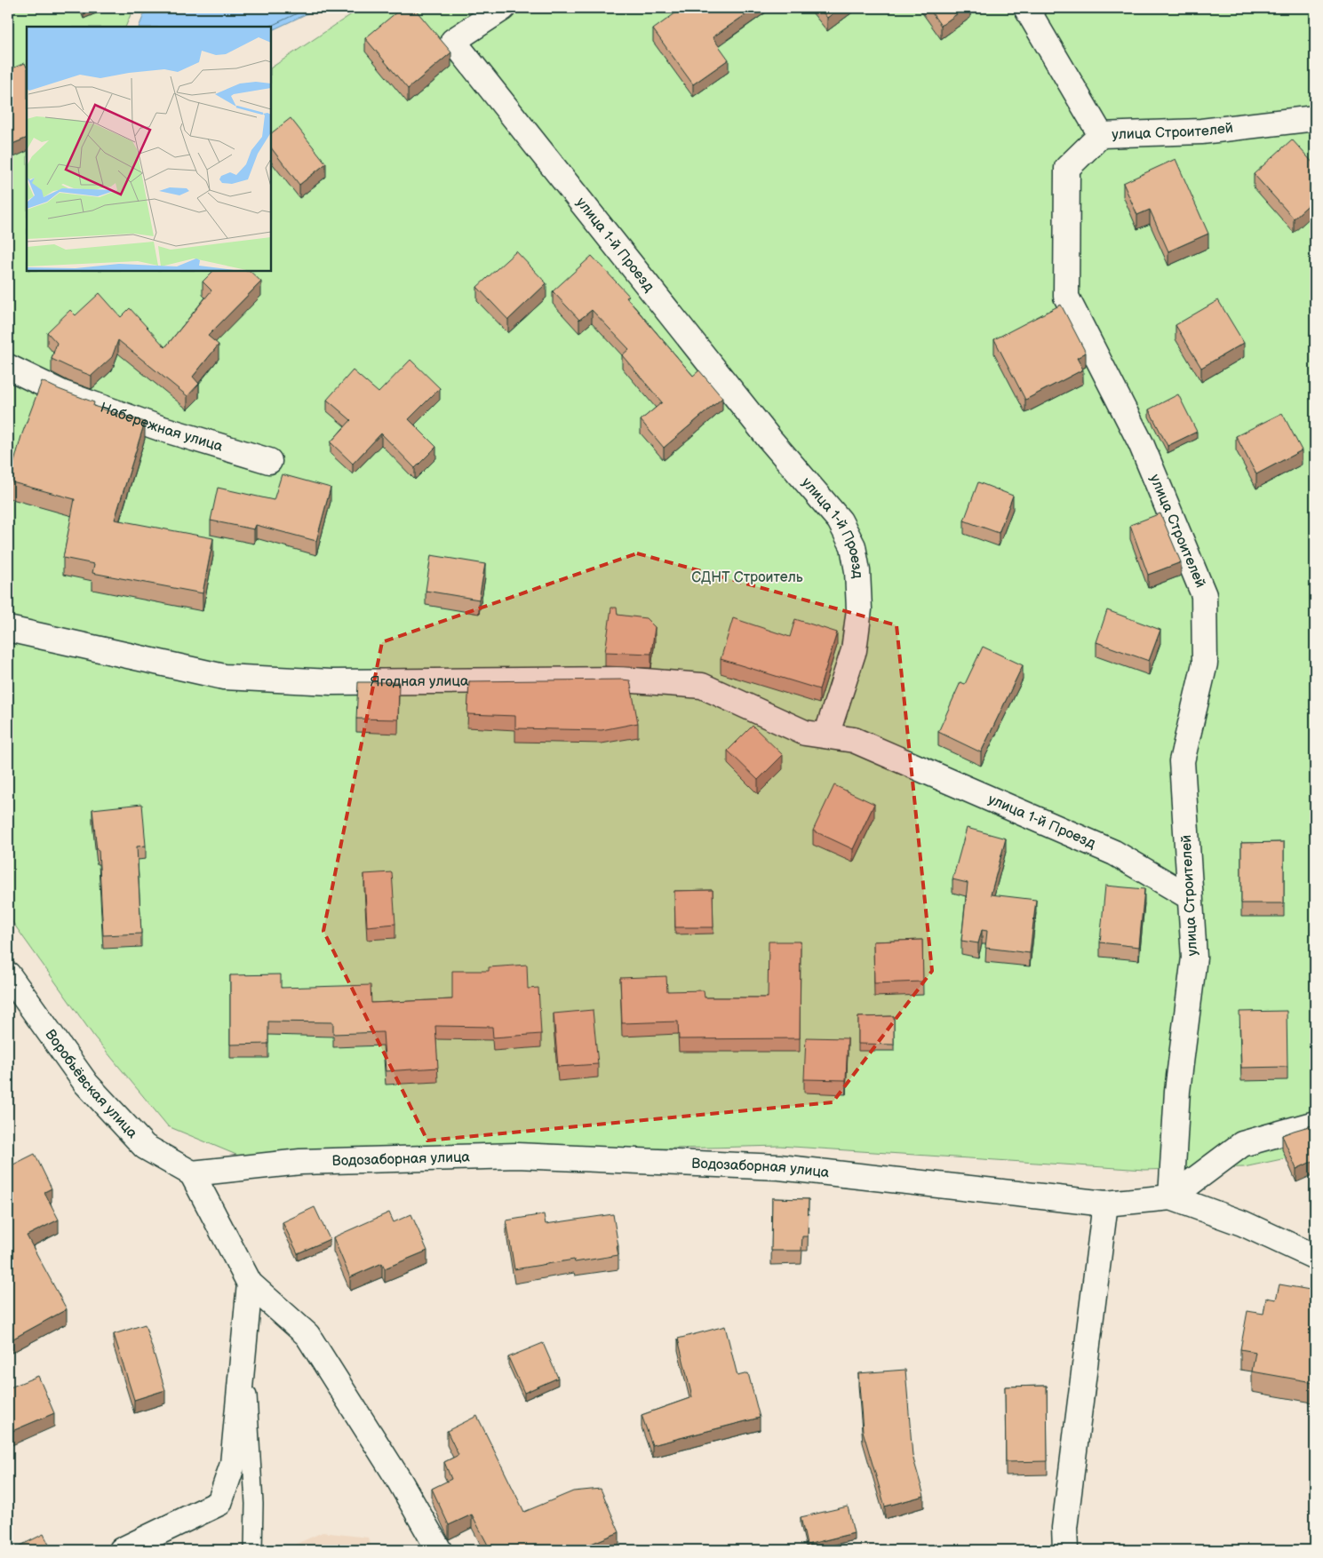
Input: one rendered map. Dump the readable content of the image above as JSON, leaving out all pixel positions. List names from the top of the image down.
{
  "streets": {
    "street": [
      "улица Строителей",
      "улица 1-й Проезд",
      "Набережная улица",
      "Ягодная улица",
      "Воробьёвская улица",
      "Водозаборная улица"
    ]
  },
  "crossings": [
    ["улица Строителей", "улица 1-й Проезд"],
    ["улица Строителей", "Водозаборная улица"],
    ["улица 1-й Проезд", "Ягодная улица"],
    ["Воробьёвская улица", "Водозаборная улица"]
  ],
  "parks": ["СДНТ Строитель"]
}
